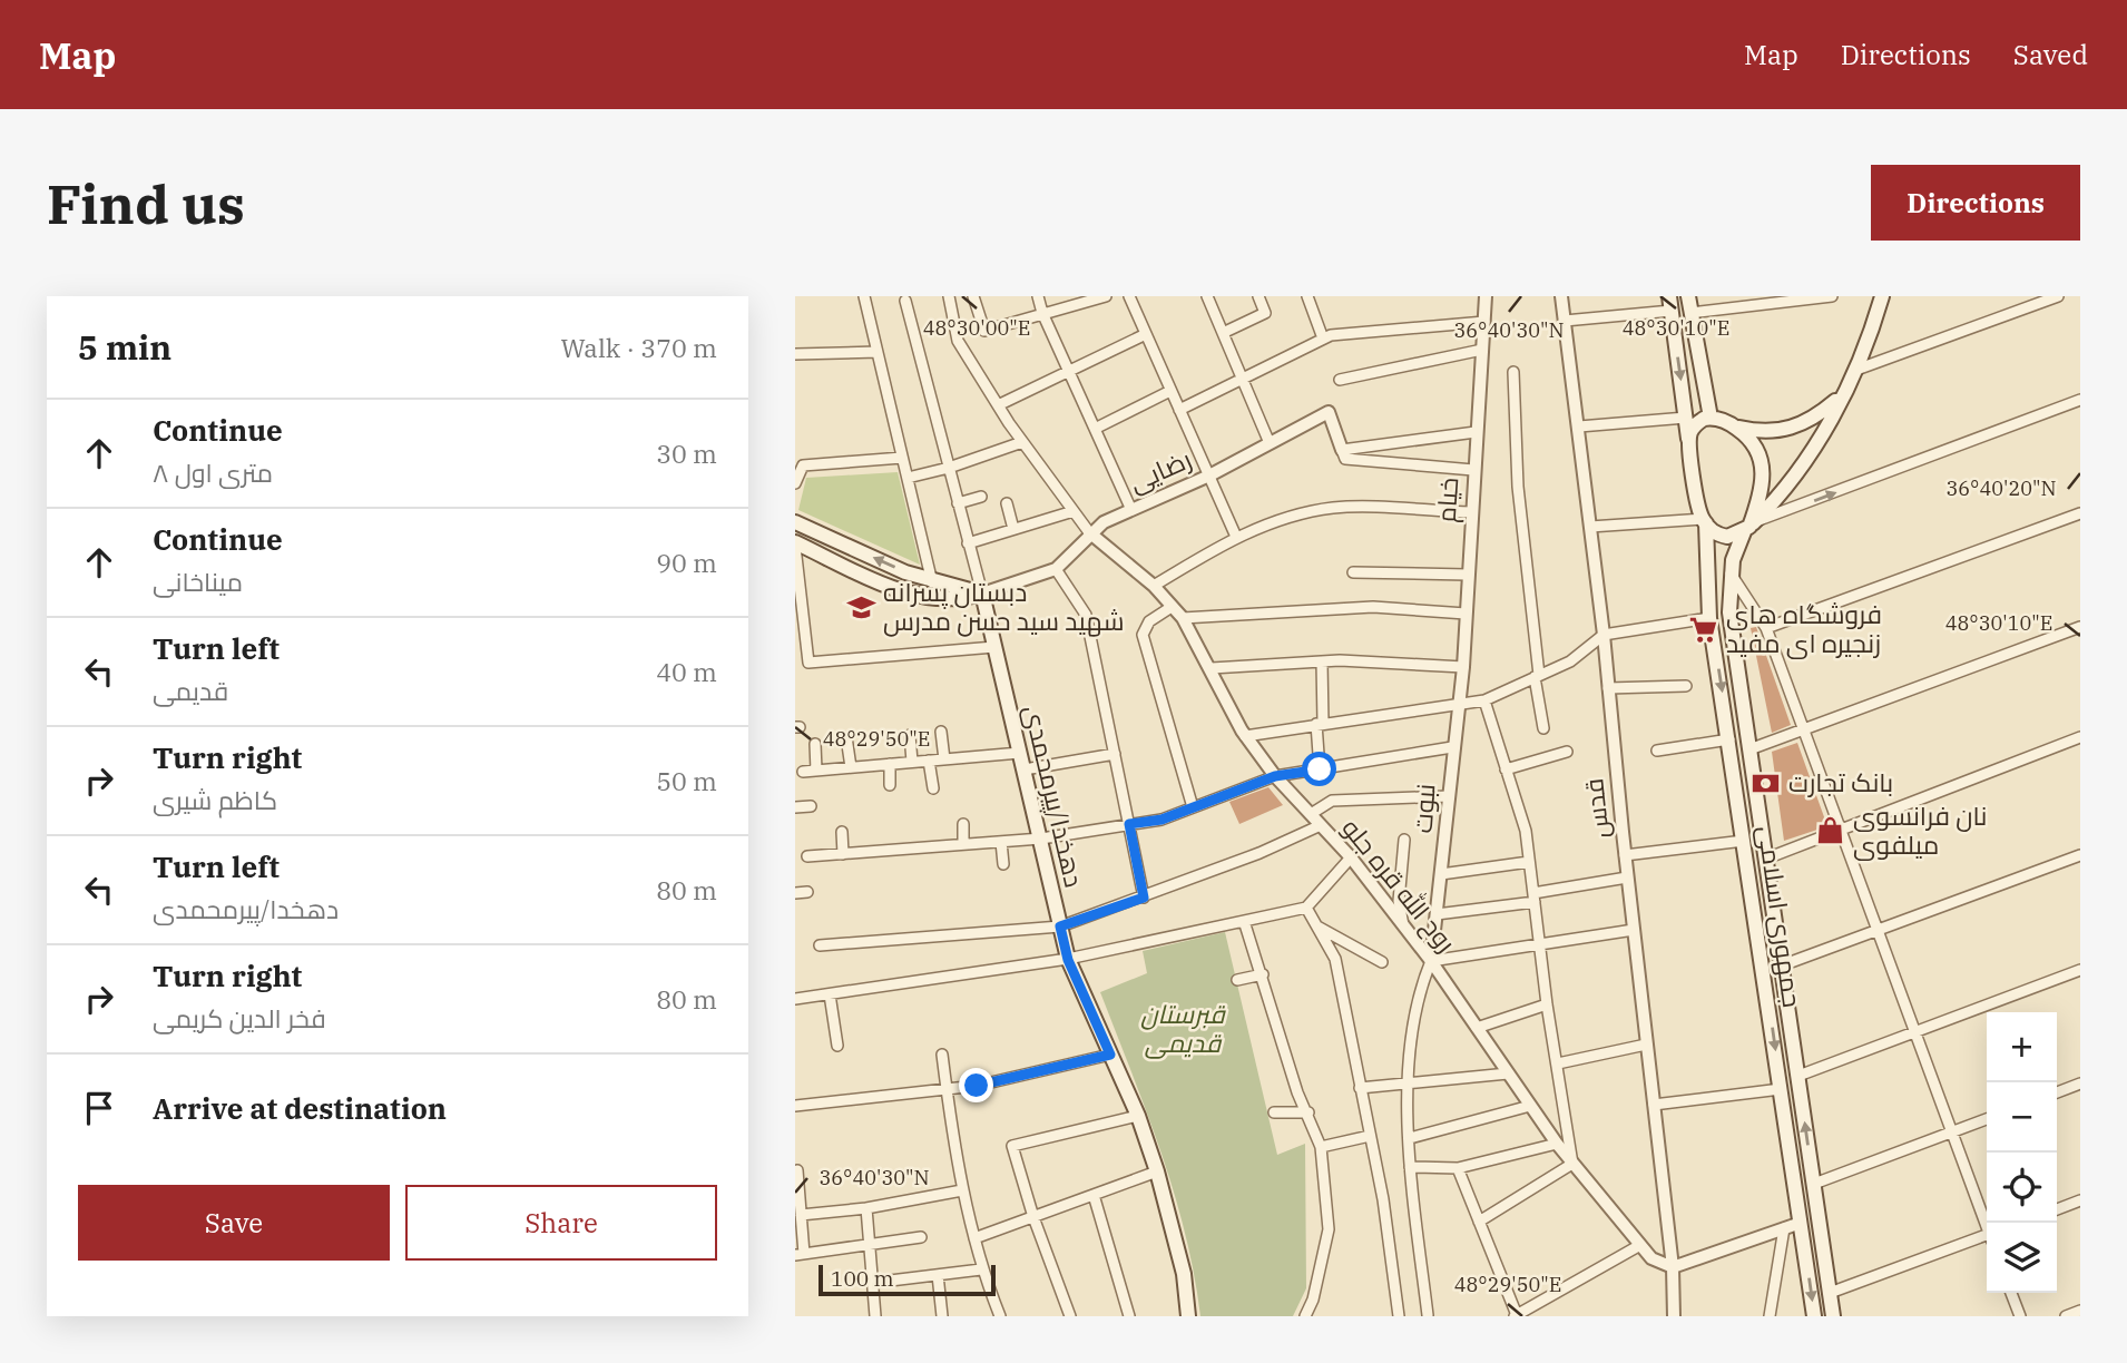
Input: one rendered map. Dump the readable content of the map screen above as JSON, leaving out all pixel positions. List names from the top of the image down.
{
  "streets": {
    "main road": ["دهخدا/پیرمحمدی", "جمهوری اسلامی"],
    "street": [
      "رضایی",
      "خیام",
      "نبوت",
      "قدس",
      "روح الله قره جلو"
    ]
  },
  "crossings": [
    ["رضایی", "دهخدا/پیرمحمدی"],
    ["رضایی", "روح الله قره جلو"],
    ["خیام", "نبوت"],
    ["نبوت", "روح الله قره جلو"],
    ["قدس", "روح الله قره جلو"]
  ],
  "parks": ["قبرستان قدیمى"],
  "places": {
    "school or university": ["دبستان پسرانه شهید سید حسن مدرس"],
    "supermarket": ["فروشگاه های زنجیره ای مفید"],
    "bank": ["بانک تجارت"],
    "shop": ["نان فرانسوی میلفوی"]
  },
  "scale_bar": "100 m",
  "page": {
    "header": "Map",
    "nav": ["Map", "Directions", "Saved"],
    "buttons": [
      "Directions",
      ["Save", "Share"]
    ],
    "title": "Find us",
    "heading": ["5 min", "Walk · 370 m"],
    "list": [
      ["Continue", "۸ متری اول", "30 m"],
      ["Continue", "میناخانی", "90 m"],
      ["Turn left", "قدیمی", "40 m"],
      ["Turn right", "کاظم شیری", "50 m"],
      ["Turn left", "دهخدا/پیرمحمدی", "80 m"],
      ["Turn right", "فخر الدین کریمی", "80 m"],
      "Arrive at destination"
    ],
    "map_buttons": ["+", "−"],
    "scale": "100 m"
  },
  "coordinates": [
    "48°30'00\"E",
    "48°30'10\"E",
    "36°40'30\"N",
    "36°40'20\"N",
    "48°29'50\"E"
  ]
}
